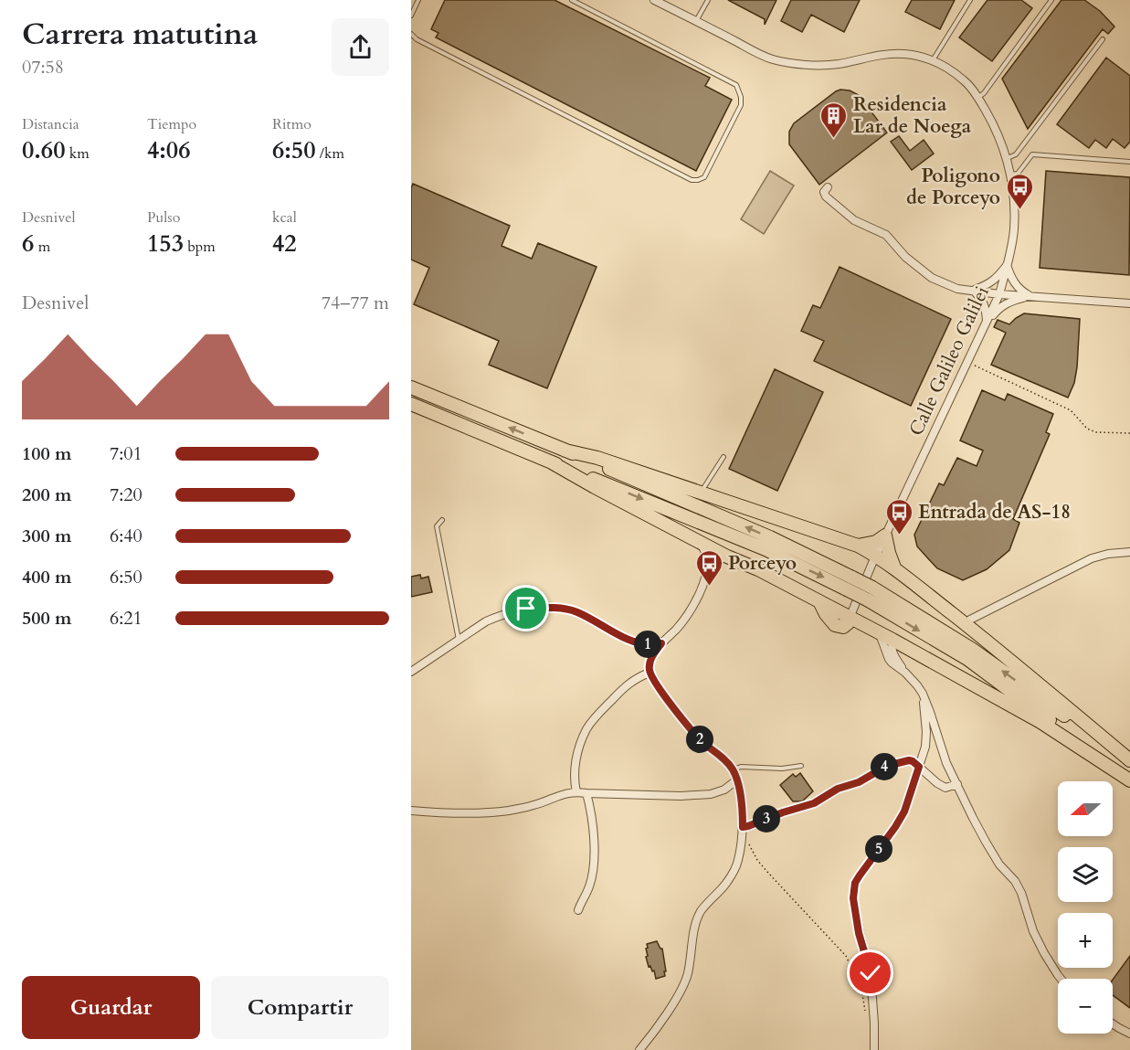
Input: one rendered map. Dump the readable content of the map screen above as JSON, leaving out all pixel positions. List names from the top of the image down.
{
  "streets": {
    "street": ["Calle Galileo Galilei"]
  },
  "places": {
    "building": ["Residencia Lar de Noega"],
    "bus stop": ["Poligono de Porceyo", "Entrada de AS-18", "Porceyo"]
  },
  "north": "left",
  "page": {
    "heading": ["Carrera matutina", "07:58"],
    "stats": [
      ["Distancia", "0.60 km"],
      ["Tiempo", "4:06"],
      ["Ritmo", "6:50 /km"],
      ["Desnivel", "6 m"],
      ["Pulso", "153 bpm"],
      ["kcal", "42"]
    ],
    "chart": ["Desnivel", "74–77 m"],
    "list": [
      {
        "name": "100 m",
        "note": "7:01"
      },
      {
        "name": "200 m",
        "note": "7:20"
      },
      {
        "name": "300 m",
        "note": "6:40"
      },
      {
        "name": "400 m",
        "note": "6:50"
      },
      {
        "name": "500 m",
        "note": "6:21"
      }
    ],
    "pins": [
      "1",
      "2",
      "4",
      "3",
      "5"
    ],
    "map_buttons": ["+", "−"],
    "buttons": ["Guardar", "Compartir"]
  }
}
